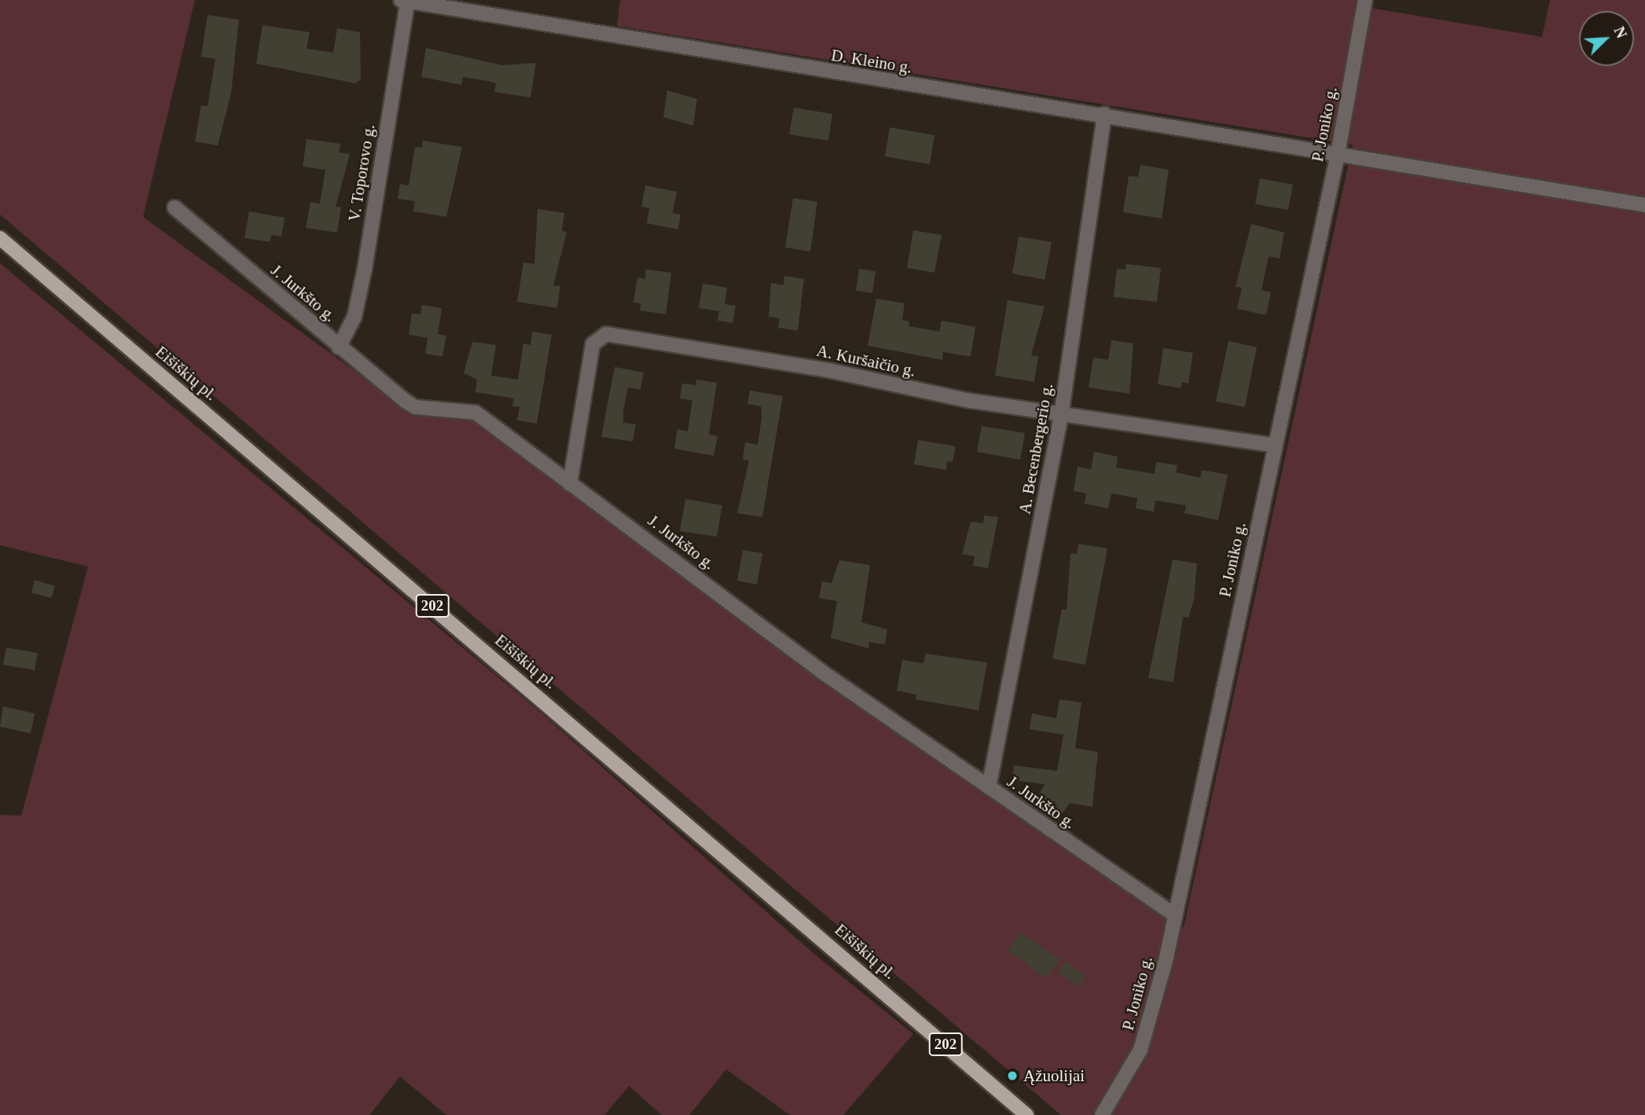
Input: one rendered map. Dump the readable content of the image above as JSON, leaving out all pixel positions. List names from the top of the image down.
{
  "streets": {
    "main road": ["Eišiškių pl.", "202"],
    "street": [
      "D. Kleino g.",
      "P. Joniko g.",
      "V. Toporovo g.",
      "J. Jurkšto g.",
      "A. Kuršaičio g.",
      "A. Becenbergerio g."
    ]
  },
  "crossings": [
    ["D. Kleino g.", "P. Joniko g."],
    ["D. Kleino g.", "V. Toporovo g."],
    ["D. Kleino g.", "A. Becenbergerio g."],
    ["P. Joniko g.", "J. Jurkšto g."],
    ["P. Joniko g.", "A. Kuršaičio g."],
    ["V. Toporovo g.", "J. Jurkšto g."],
    ["J. Jurkšto g.", "A. Kuršaičio g."],
    ["J. Jurkšto g.", "A. Becenbergerio g."],
    ["A. Kuršaičio g.", "A. Becenbergerio g."]
  ],
  "places": ["Ąžuolijai"],
  "north": "top right"
}
